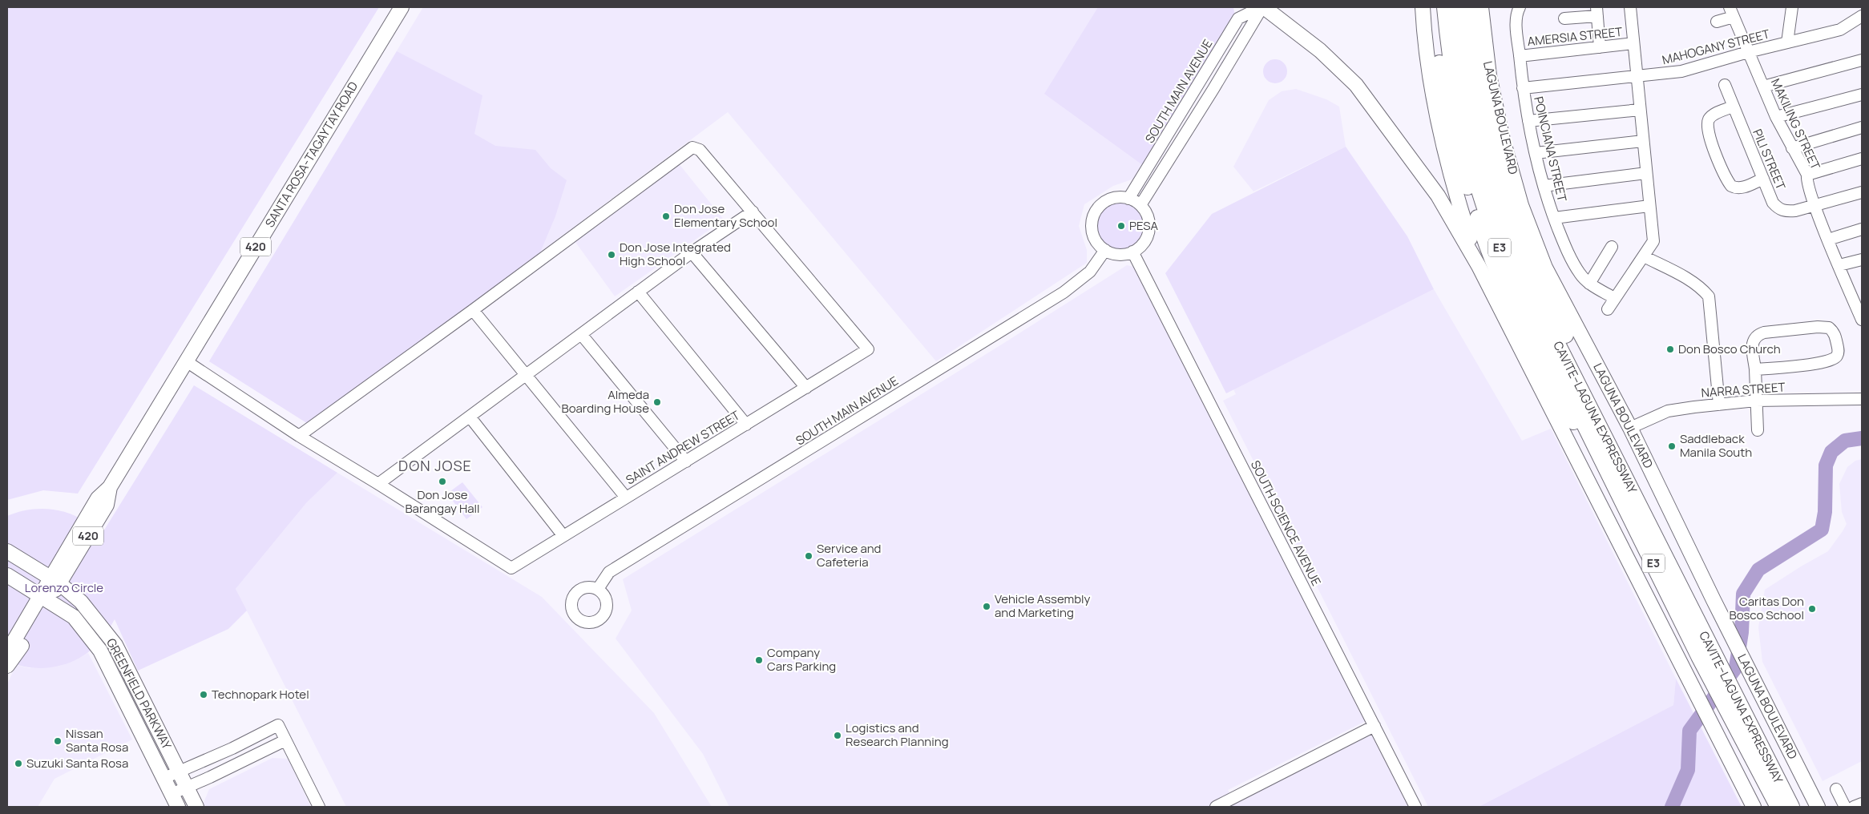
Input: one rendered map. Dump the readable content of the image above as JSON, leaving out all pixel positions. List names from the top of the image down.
{
  "streets": {
    "highway": ["E3", "CAVITE–LAGUNA EXPRESSWAY"],
    "main road": [
      "LAGUNA BOULEVARD",
      "SANTA ROSA-TAGAYTAY ROAD",
      "420",
      "GREENFIELD PARKWAY"
    ],
    "street": [
      "AMERSIA STREET",
      "MAHOGANY STREET",
      "SOUTH MAIN AVENUE",
      "MAKILING STREET",
      "POINCIANA STREET",
      "PILI STREET",
      "NARRA STREET",
      "SAINT ANDREW STREET",
      "SOUTH SCIENCE AVENUE"
    ]
  },
  "crossings": [
    ["AMERSIA STREET", "POINCIANA STREET"],
    ["MAHOGANY STREET", "MAKILING STREET"],
    ["MAHOGANY STREET", "POINCIANA STREET"],
    ["SOUTH MAIN AVENUE", "SOUTH SCIENCE AVENUE"],
    ["LAGUNA BOULEVARD", "NARRA STREET"],
    ["MAKILING STREET", "PILI STREET"],
    ["SANTA ROSA-TAGAYTAY ROAD", "GREENFIELD PARKWAY"]
  ],
  "districts": ["DON JOSE"],
  "parks": ["Lorenzo Circle"],
  "places": [
    "Don Jose Elementary School",
    "PESA",
    "Don Jose Integrated High School",
    "Don Bosco Church",
    "Almeda Boarding House",
    "Saddleback Manila South",
    "Don Jose Barangay Hall",
    "Service and Cafeteria",
    "Vehicle Assembly and Marketing",
    "Caritas Don Bosco School",
    "Company Cars Parking",
    "Technopark Hotel",
    "Logistics and Research Planning",
    "Nissan Santa Rosa",
    "Suzuki Santa Rosa"
  ]
}
